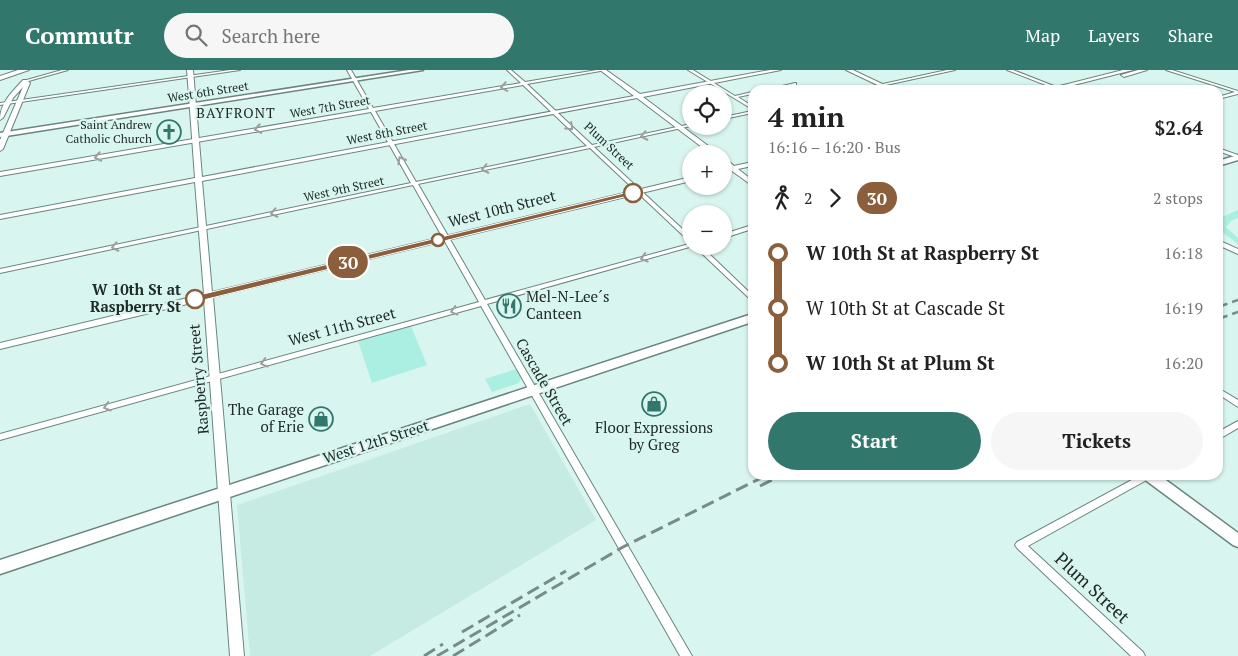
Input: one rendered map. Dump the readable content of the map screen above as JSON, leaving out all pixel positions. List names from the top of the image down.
{
  "streets": {
    "main road": ["West 6th Street", "West 12th Street"],
    "street": [
      "West 7th Street",
      "West 8th Street",
      "Plum Street",
      "West 9th Street",
      "West 10th Street",
      "West 11th Street",
      "Raspberry Street",
      "Cascade Street"
    ]
  },
  "crossings": [
    ["West 6th Street", "Raspberry Street"],
    ["West 6th Street", "Cascade Street"],
    ["West 7th Street", "Plum Street"],
    ["West 7th Street", "Raspberry Street"],
    ["West 7th Street", "Cascade Street"],
    ["West 8th Street", "Plum Street"],
    ["West 8th Street", "Raspberry Street"],
    ["West 8th Street", "Cascade Street"],
    ["Plum Street", "West 9th Street"],
    ["Plum Street", "West 10th Street"],
    ["West 9th Street", "Raspberry Street"],
    ["West 9th Street", "Cascade Street"],
    ["West 10th Street", "Raspberry Street"],
    ["West 10th Street", "Cascade Street"],
    ["West 11th Street", "Raspberry Street"],
    ["West 11th Street", "Cascade Street"],
    ["Raspberry Street", "West 12th Street"],
    ["Cascade Street", "West 12th Street"]
  ],
  "one_way": ["West 7th Street", "West 9th Street", "West 11th Street"],
  "districts": ["BAYFRONT"],
  "places": {
    "church": ["Saint Andrew Catholic Church"],
    "other": ["W 10th St at Raspberry St"],
    "restaurant": ["Mel-N-Lee´s Canteen"],
    "shop": ["Floor Expressions by Greg", "The Garage of Erie"]
  },
  "lines": ["bus line 30"],
  "page": {
    "header": "Commutr",
    "search": "Search here",
    "nav": ["Map", "Layers", "Share"],
    "on_map": "30",
    "map_buttons": ["+", "−"],
    "heading": ["4 min", "16:16 – 16:20 · Bus", "$2.64"],
    "legs": ["2", "30", "2 stops"],
    "list": [
      {
        "name": "W 10th St at Raspberry St",
        "value": "16:18"
      },
      {
        "name": "W 10th St at Cascade St",
        "value": "16:19"
      },
      {
        "name": "W 10th St at Plum St",
        "value": "16:20"
      }
    ],
    "buttons": ["Start", "Tickets"]
  }
}
